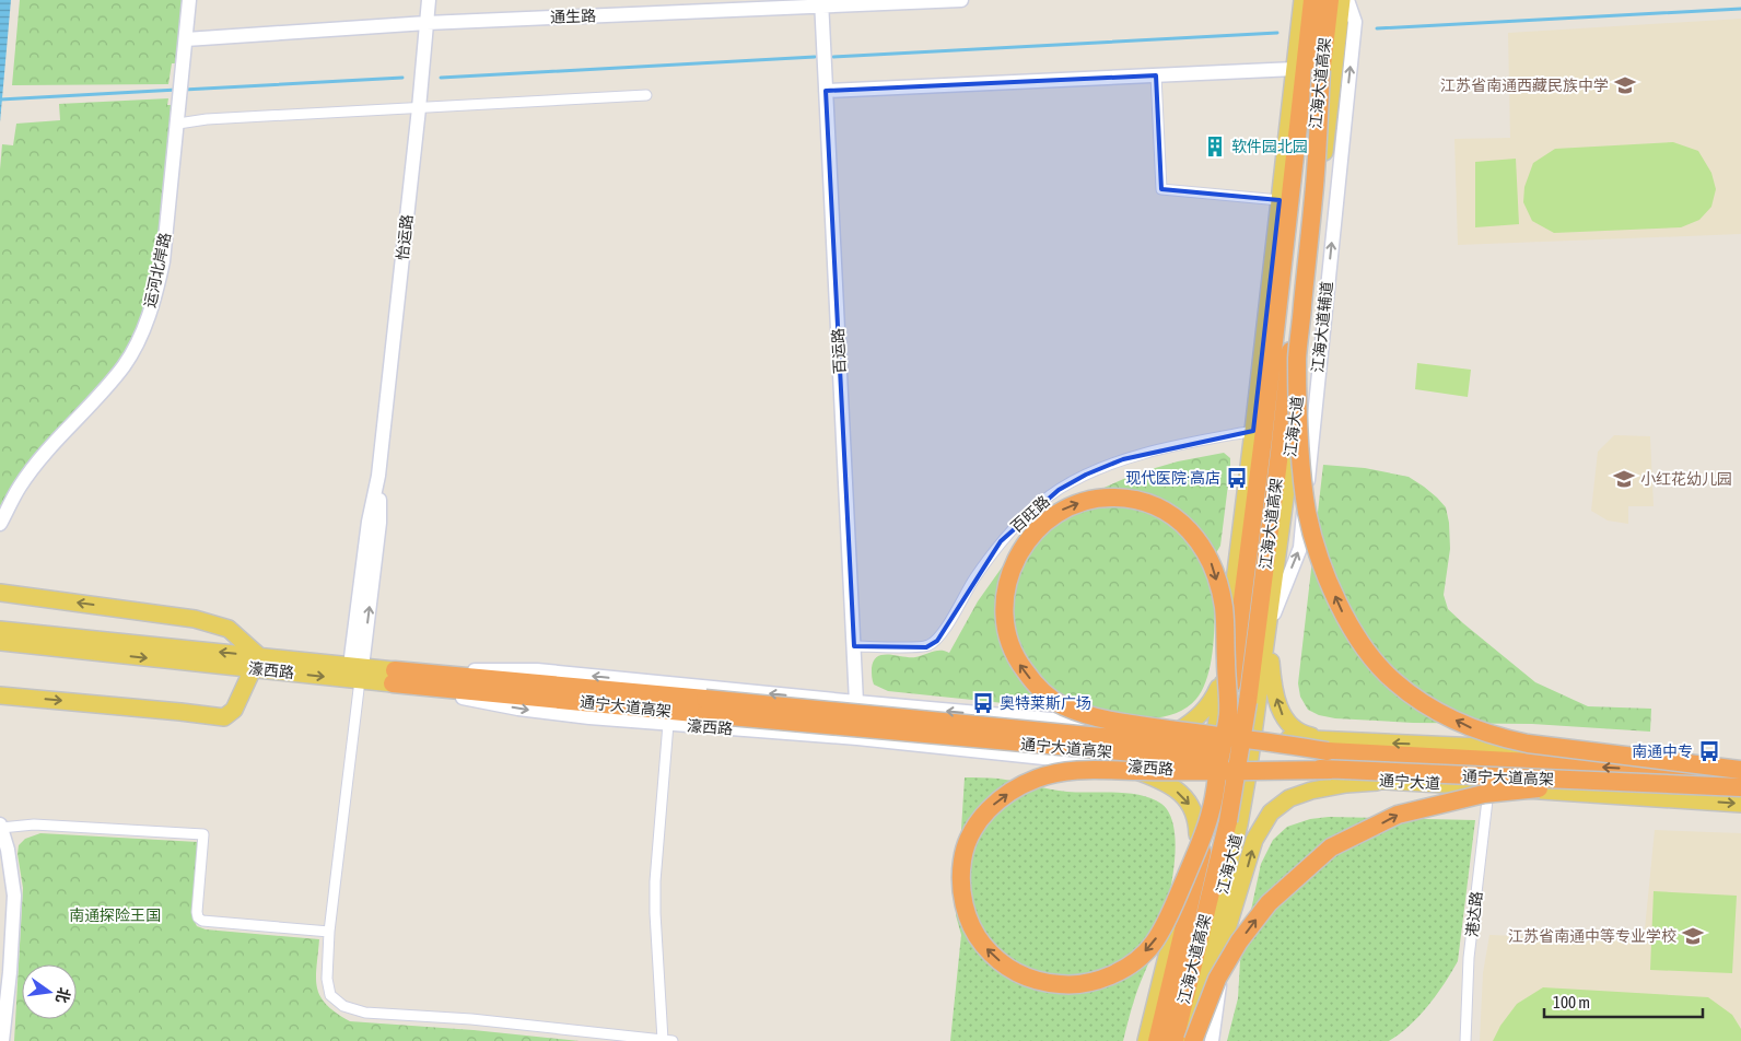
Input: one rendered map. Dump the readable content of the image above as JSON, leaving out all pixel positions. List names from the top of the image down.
{
  "streets": {
    "highway": ["江海大道高架", "通宁大道高架"],
    "main road": ["江海大道", "濠西路", "通宁大道"],
    "street": [
      "通生路",
      "怡运路",
      "运河北岸路",
      "江海大道辅道",
      "百运路",
      "百旺路",
      "港达路"
    ]
  },
  "crossings": [
    ["通生路", "怡运路"],
    ["通生路", "运河北岸路"],
    ["通生路", "百运路"],
    ["怡运路", "濠西路"],
    ["江海大道辅道", "江海大道"],
    ["百运路", "百旺路"],
    ["百运路", "濠西路"],
    ["江海大道", "通宁大道"],
    ["濠西路", "通宁大道高架"],
    ["濠西路", "通宁大道"],
    ["通宁大道", "港达路"]
  ],
  "one_way": ["江海大道辅道"],
  "parks": ["南通探险王国"],
  "places": {
    "school or university": ["江苏省南通西藏民族中学", "小红花幼儿园", "江苏省南通中等专业学校"],
    "building": ["软件园北园"],
    "bus stop": ["现代医院·高店", "奥特莱斯广场", "南通中专"]
  },
  "scale_bar": "100 m",
  "north": "right"
}
